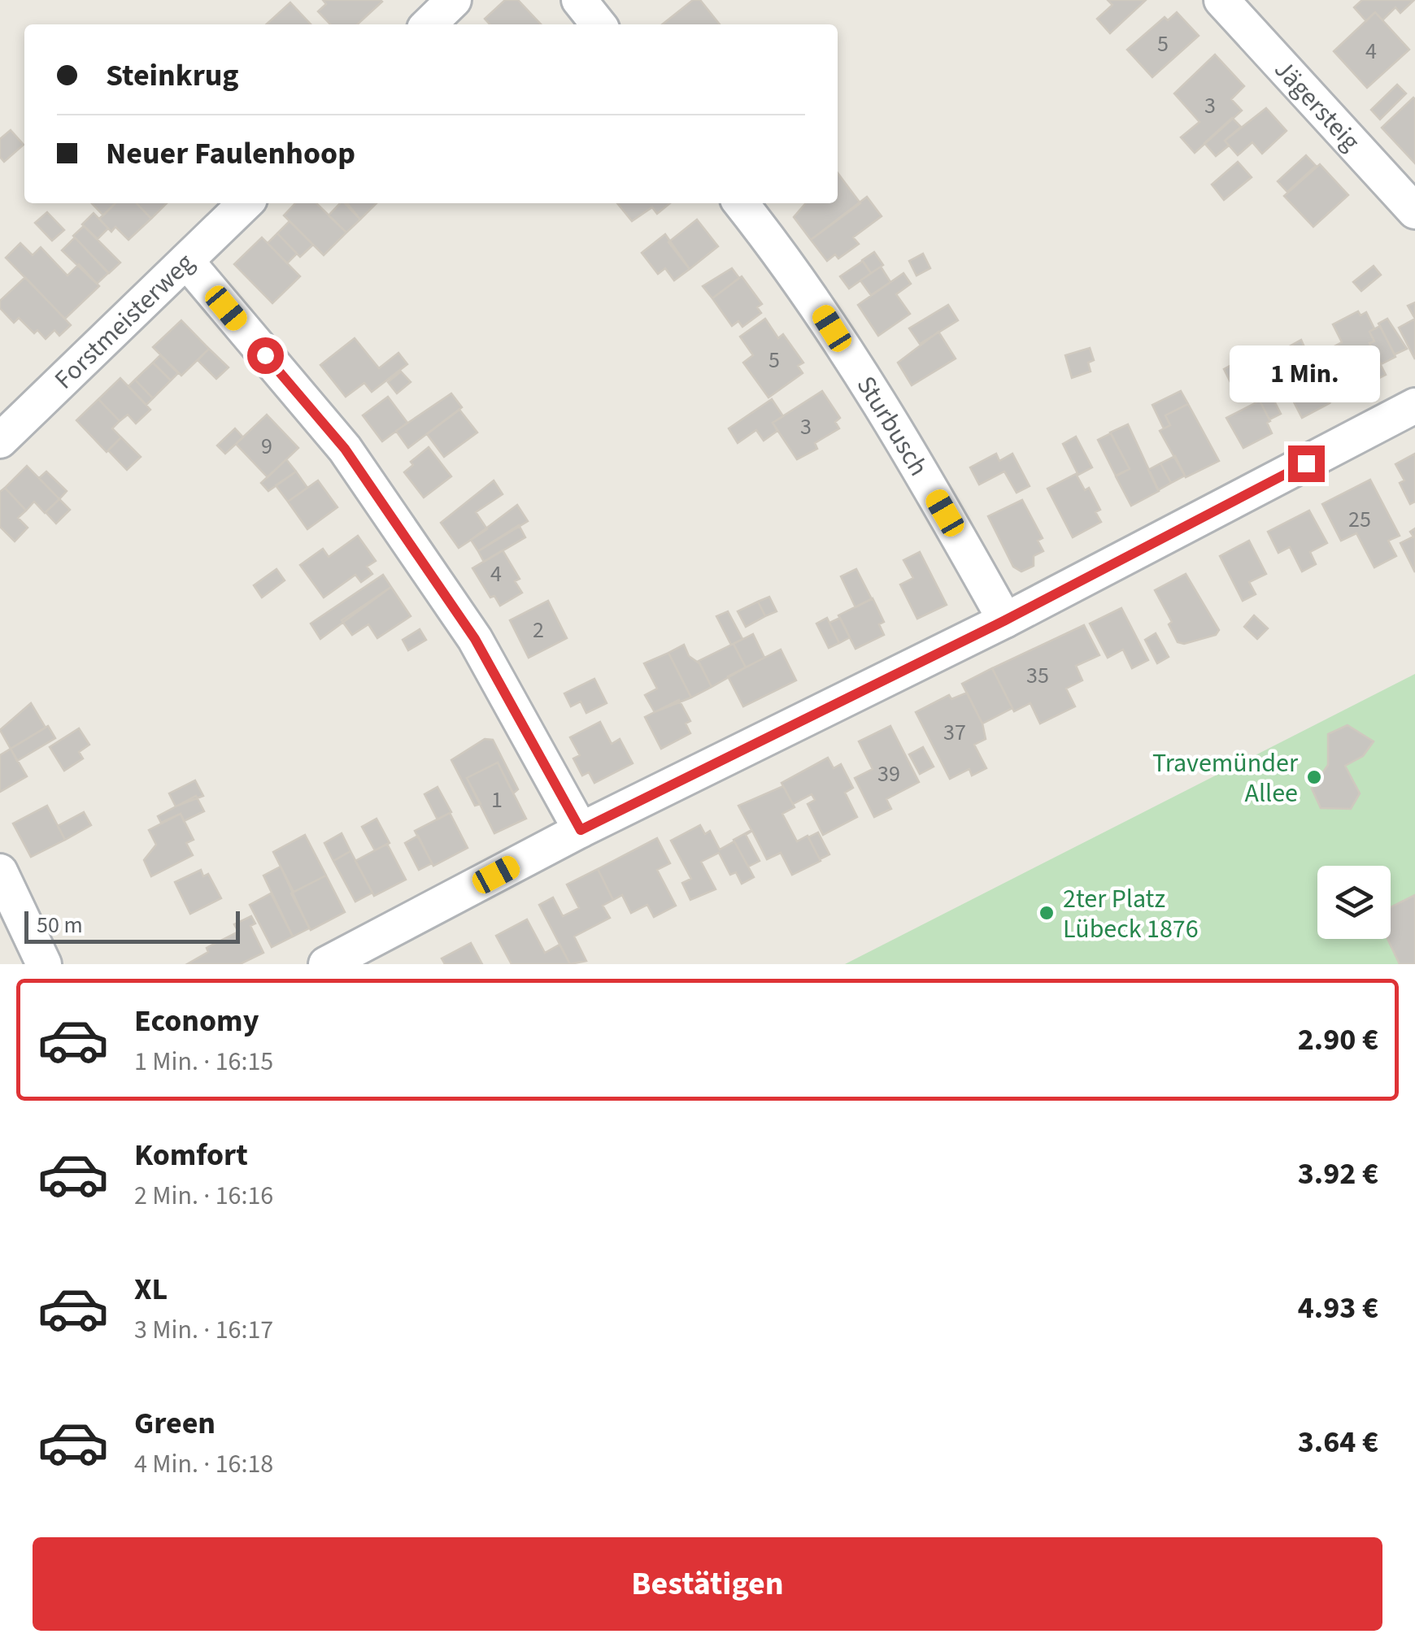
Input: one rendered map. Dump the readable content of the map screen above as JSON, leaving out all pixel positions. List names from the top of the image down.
{
  "streets": {
    "street": ["Jägersteig", "Forstmeisterweg", "Sturbusch"]
  },
  "places": ["Travemünder Allee", "2ter Platz Lübeck 1876"],
  "house_numbers": [
    "5",
    "4",
    "3",
    "5",
    "3",
    "9",
    "25",
    "4",
    "2",
    "35",
    "37",
    "39",
    "1"
  ],
  "scale_bar": "50 m",
  "page": {
    "banner": ["Steinkrug", "Neuer Faulenhoop"],
    "bubble": "1 Min.",
    "scale": "50 m",
    "list": [
      {
        "name": "Economy",
        "note": "1 Min. · 16:15",
        "value": "2.90 €"
      },
      {
        "name": "Komfort",
        "note": "2 Min. · 16:16",
        "value": "3.92 €"
      },
      {
        "name": "XL",
        "note": "3 Min. · 16:17",
        "value": "4.93 €"
      },
      {
        "name": "Green",
        "note": "4 Min. · 16:18",
        "value": "3.64 €"
      }
    ],
    "buttons": "Bestätigen"
  }
}
